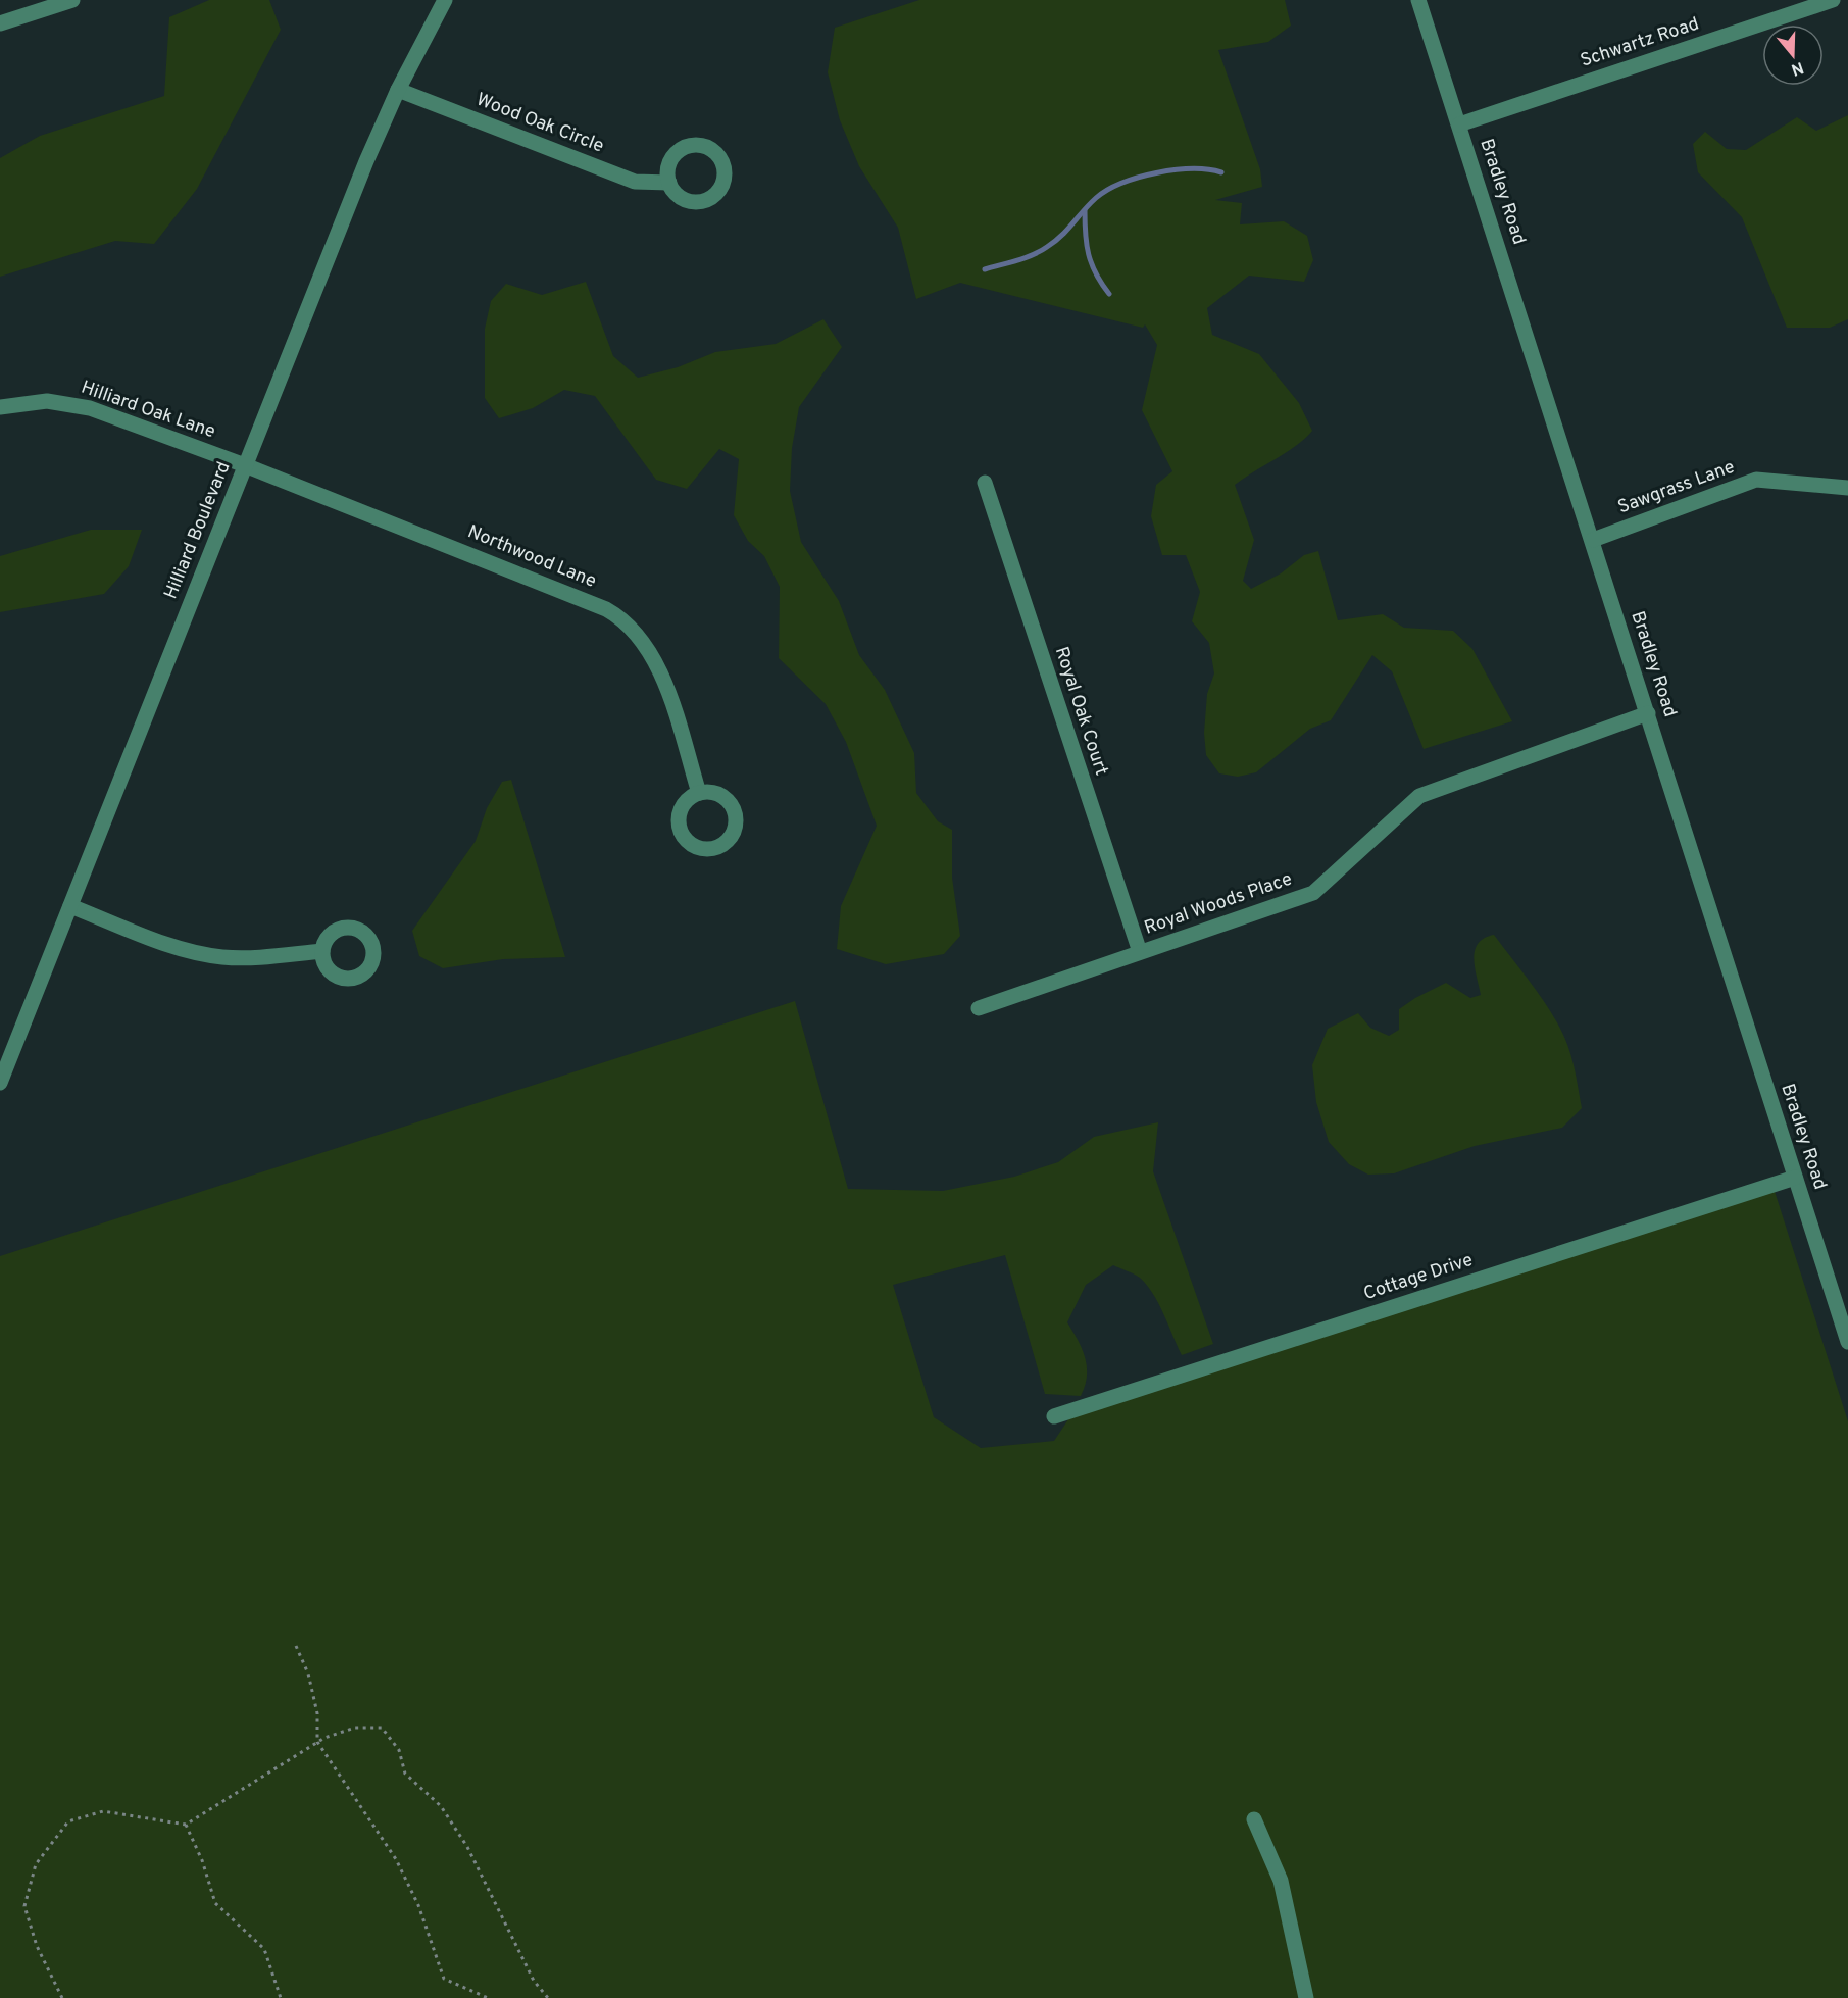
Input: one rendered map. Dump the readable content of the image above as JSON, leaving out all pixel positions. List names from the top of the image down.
{
  "streets": {
    "street": [
      "Schwartz Road",
      "Wood Oak Circle",
      "Bradley Road",
      "Hilliard Oak Lane",
      "Sawgrass Lane",
      "Hilliard Boulevard",
      "Northwood Lane",
      "Royal Oak Court",
      "Royal Woods Place",
      "Cottage Drive"
    ]
  },
  "crossings": [
    ["Schwartz Road", "Bradley Road"],
    ["Wood Oak Circle", "Hilliard Boulevard"],
    ["Bradley Road", "Sawgrass Lane"],
    ["Bradley Road", "Royal Woods Place"],
    ["Bradley Road", "Cottage Drive"],
    ["Hilliard Oak Lane", "Hilliard Boulevard"],
    ["Hilliard Oak Lane", "Northwood Lane"],
    ["Hilliard Boulevard", "Northwood Lane"],
    ["Royal Oak Court", "Royal Woods Place"]
  ],
  "north": "bottom"
}
